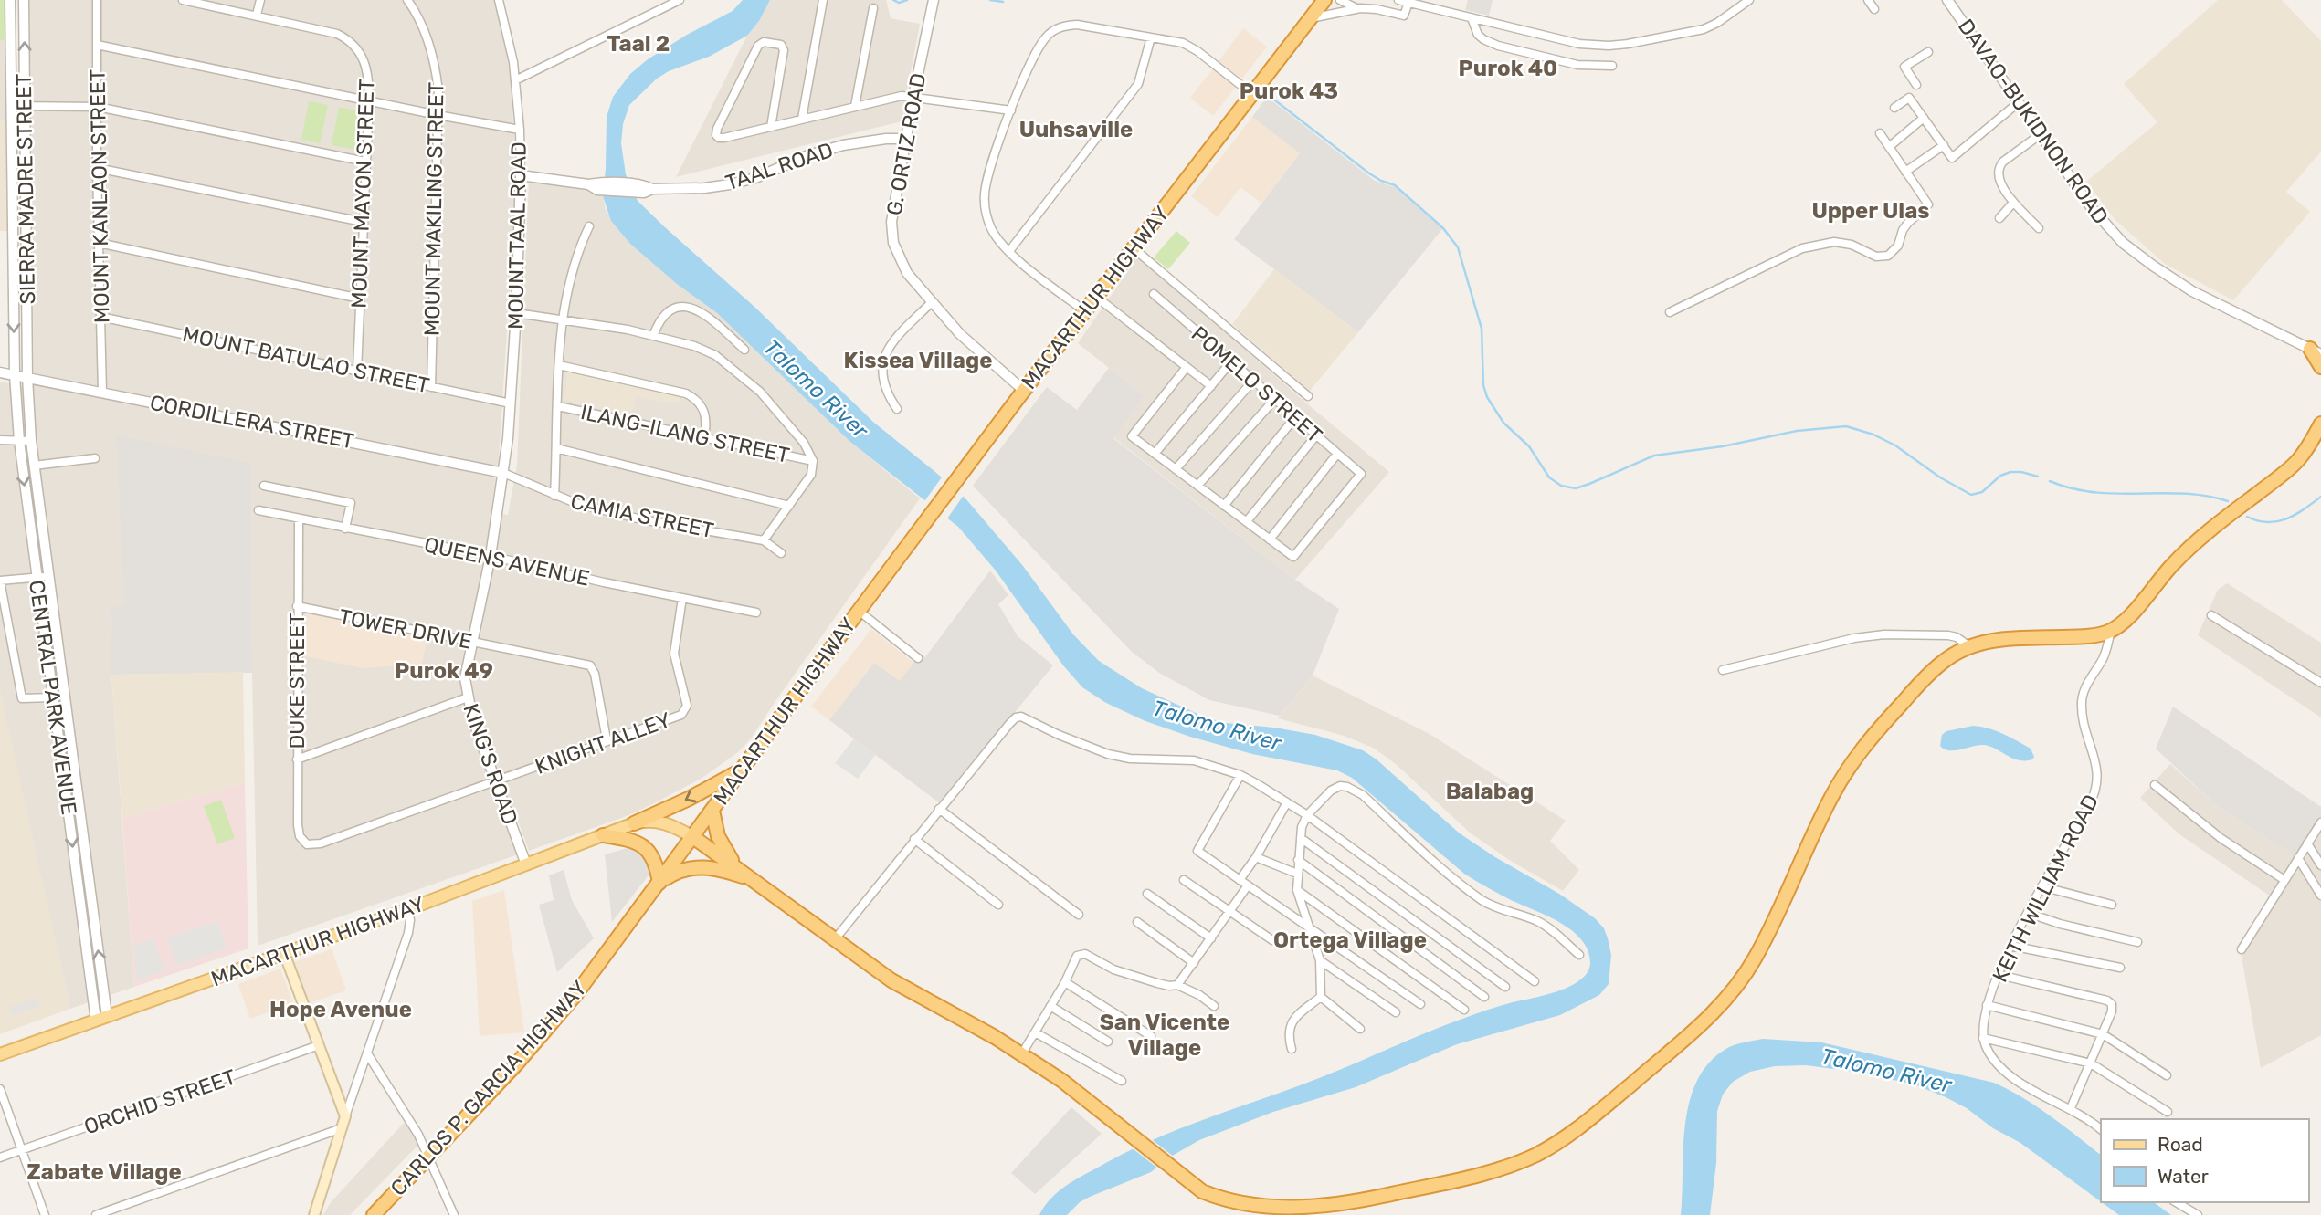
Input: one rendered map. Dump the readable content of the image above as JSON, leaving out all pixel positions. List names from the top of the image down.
{
  "streets": {
    "highway": ["MACARTHUR HIGHWAY", "CARLOS P. GARCIA HIGHWAY"],
    "street": [
      "DAVAO-BUKIDNON ROAD",
      "G. ORTIZ ROAD",
      "TAAL ROAD",
      "SIERRA MADRE STREET",
      "MOUNT MAYON STREET",
      "MOUNT KANLAON STREET",
      "MOUNT MAKILING STREET",
      "MOUNT TAAL ROAD",
      "MOUNT BATULAO STREET",
      "POMELO STREET",
      "CORDILLERA STREET",
      "ILANG-ILANG STREET",
      "CAMIA STREET",
      "QUEENS AVENUE",
      "TOWER DRIVE",
      "DUKE STREET",
      "CENTRAL PARK AVENUE",
      "KNIGHT ALLEY",
      "KING'S ROAD",
      "KEITH WILLIAM ROAD",
      "ORCHID STREET"
    ]
  },
  "crossings": [
    ["G. ORTIZ ROAD", "TAAL ROAD"],
    ["G. ORTIZ ROAD", "MACARTHUR HIGHWAY"],
    ["TAAL ROAD", "MOUNT TAAL ROAD"],
    ["SIERRA MADRE STREET", "CORDILLERA STREET"],
    ["SIERRA MADRE STREET", "CENTRAL PARK AVENUE"],
    ["MOUNT MAYON STREET", "MOUNT BATULAO STREET"],
    ["MOUNT KANLAON STREET", "MOUNT BATULAO STREET"],
    ["MOUNT KANLAON STREET", "CORDILLERA STREET"],
    ["MOUNT MAKILING STREET", "MOUNT BATULAO STREET"],
    ["MOUNT TAAL ROAD", "MOUNT BATULAO STREET"],
    ["MOUNT TAAL ROAD", "CORDILLERA STREET"],
    ["MOUNT TAAL ROAD", "CAMIA STREET"],
    ["MOUNT TAAL ROAD", "KING'S ROAD"],
    ["MACARTHUR HIGHWAY", "CENTRAL PARK AVENUE"],
    ["MACARTHUR HIGHWAY", "KING'S ROAD"],
    ["MACARTHUR HIGHWAY", "CARLOS P. GARCIA HIGHWAY"],
    ["CORDILLERA STREET", "CAMIA STREET"],
    ["CORDILLERA STREET", "CENTRAL PARK AVENUE"],
    ["CORDILLERA STREET", "KING'S ROAD"],
    ["CAMIA STREET", "KING'S ROAD"],
    ["QUEENS AVENUE", "DUKE STREET"],
    ["QUEENS AVENUE", "KNIGHT ALLEY"],
    ["QUEENS AVENUE", "KING'S ROAD"],
    ["TOWER DRIVE", "DUKE STREET"],
    ["TOWER DRIVE", "KNIGHT ALLEY"],
    ["TOWER DRIVE", "KING'S ROAD"],
    ["DUKE STREET", "KNIGHT ALLEY"],
    ["KNIGHT ALLEY", "KING'S ROAD"]
  ],
  "districts": [
    "Taal 2",
    "Purok 40",
    "Purok 43",
    "Uuhsaville",
    "Upper Ulas",
    "Kissea Village",
    "Purok 49",
    "Balabag",
    "Ortega Village",
    "Hope Avenue",
    "San Vicente Village",
    "Zabate Village"
  ],
  "water": ["Talomo River"],
  "legend": ["Road", "Water"]
}
